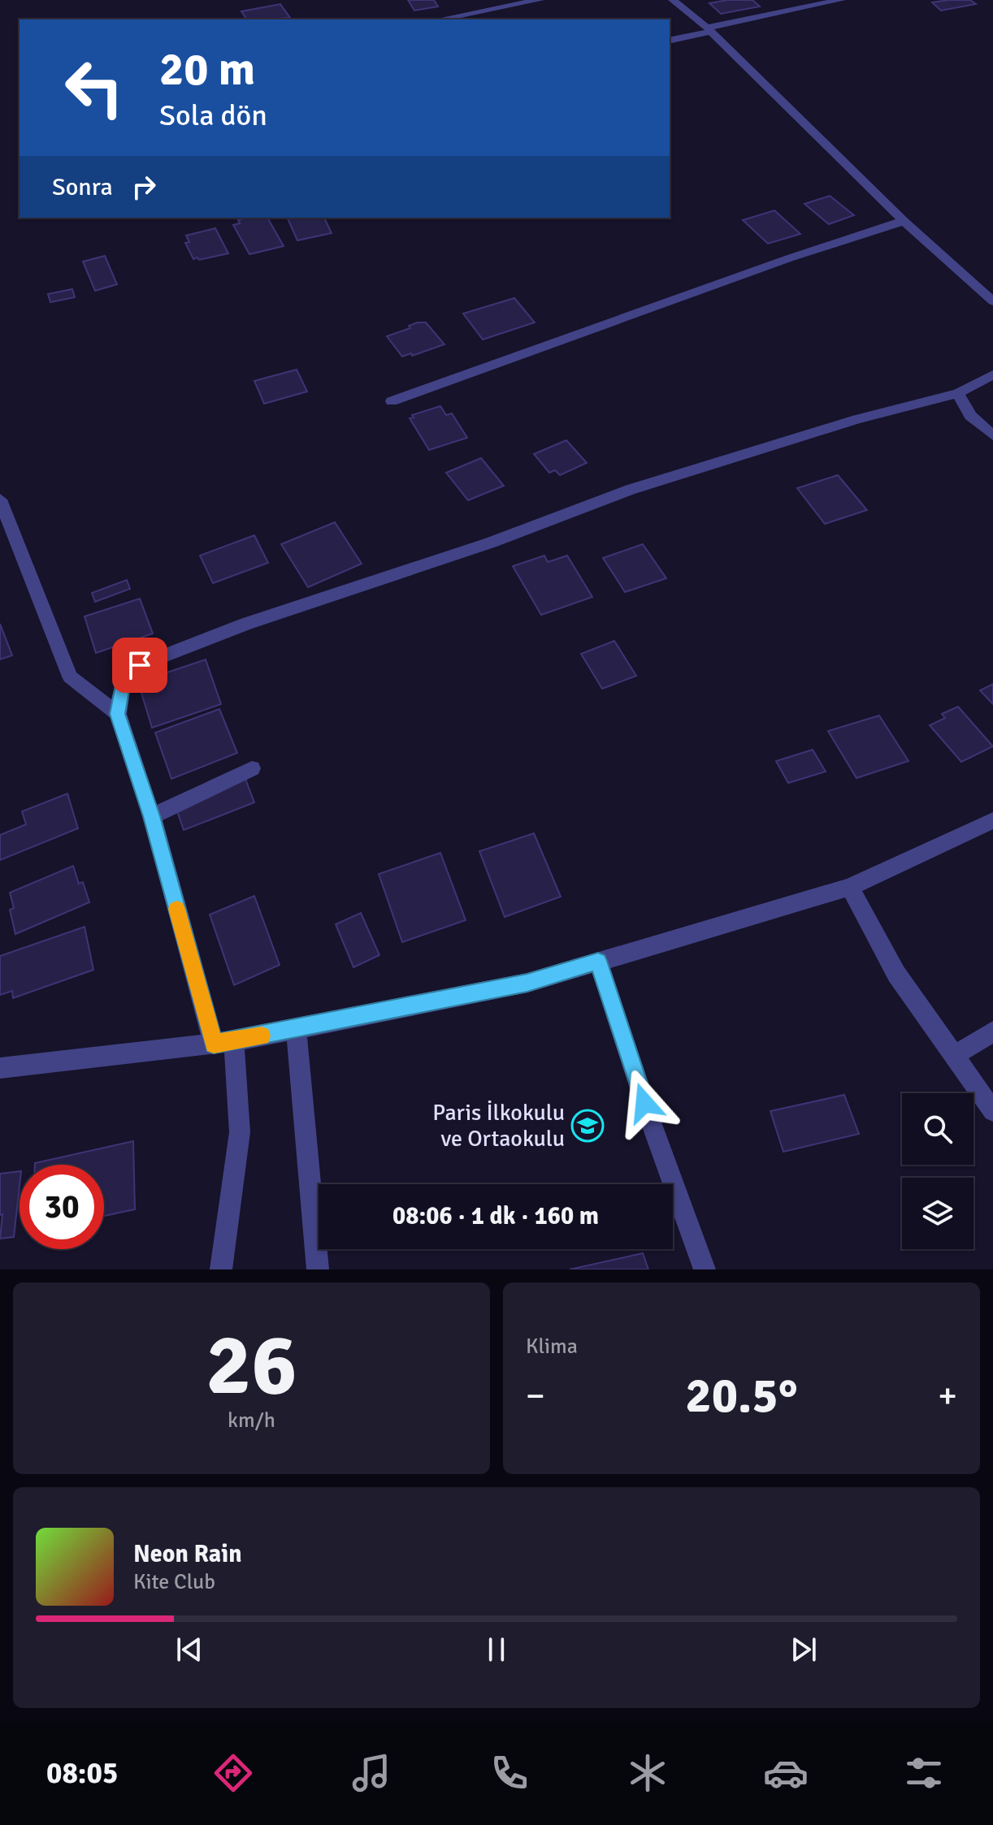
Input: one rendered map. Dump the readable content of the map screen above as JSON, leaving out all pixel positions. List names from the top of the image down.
{
  "places": {
    "school or university": ["Paris İlkokulu ve Ortaokulu"]
  },
  "page": {
    "turn": ["20 m", "Sola dön"],
    "then": "Sonra",
    "limit": "30",
    "trip": "08:06 · 1 dk · 160 m",
    "tile": [
      ["26", "km/h"],
      "Klima"
    ],
    "heat": ["−", "20.5°", "+"],
    "song": ["Neon Rain", "Kite Club"],
    "tabs": "08:05"
  }
}
